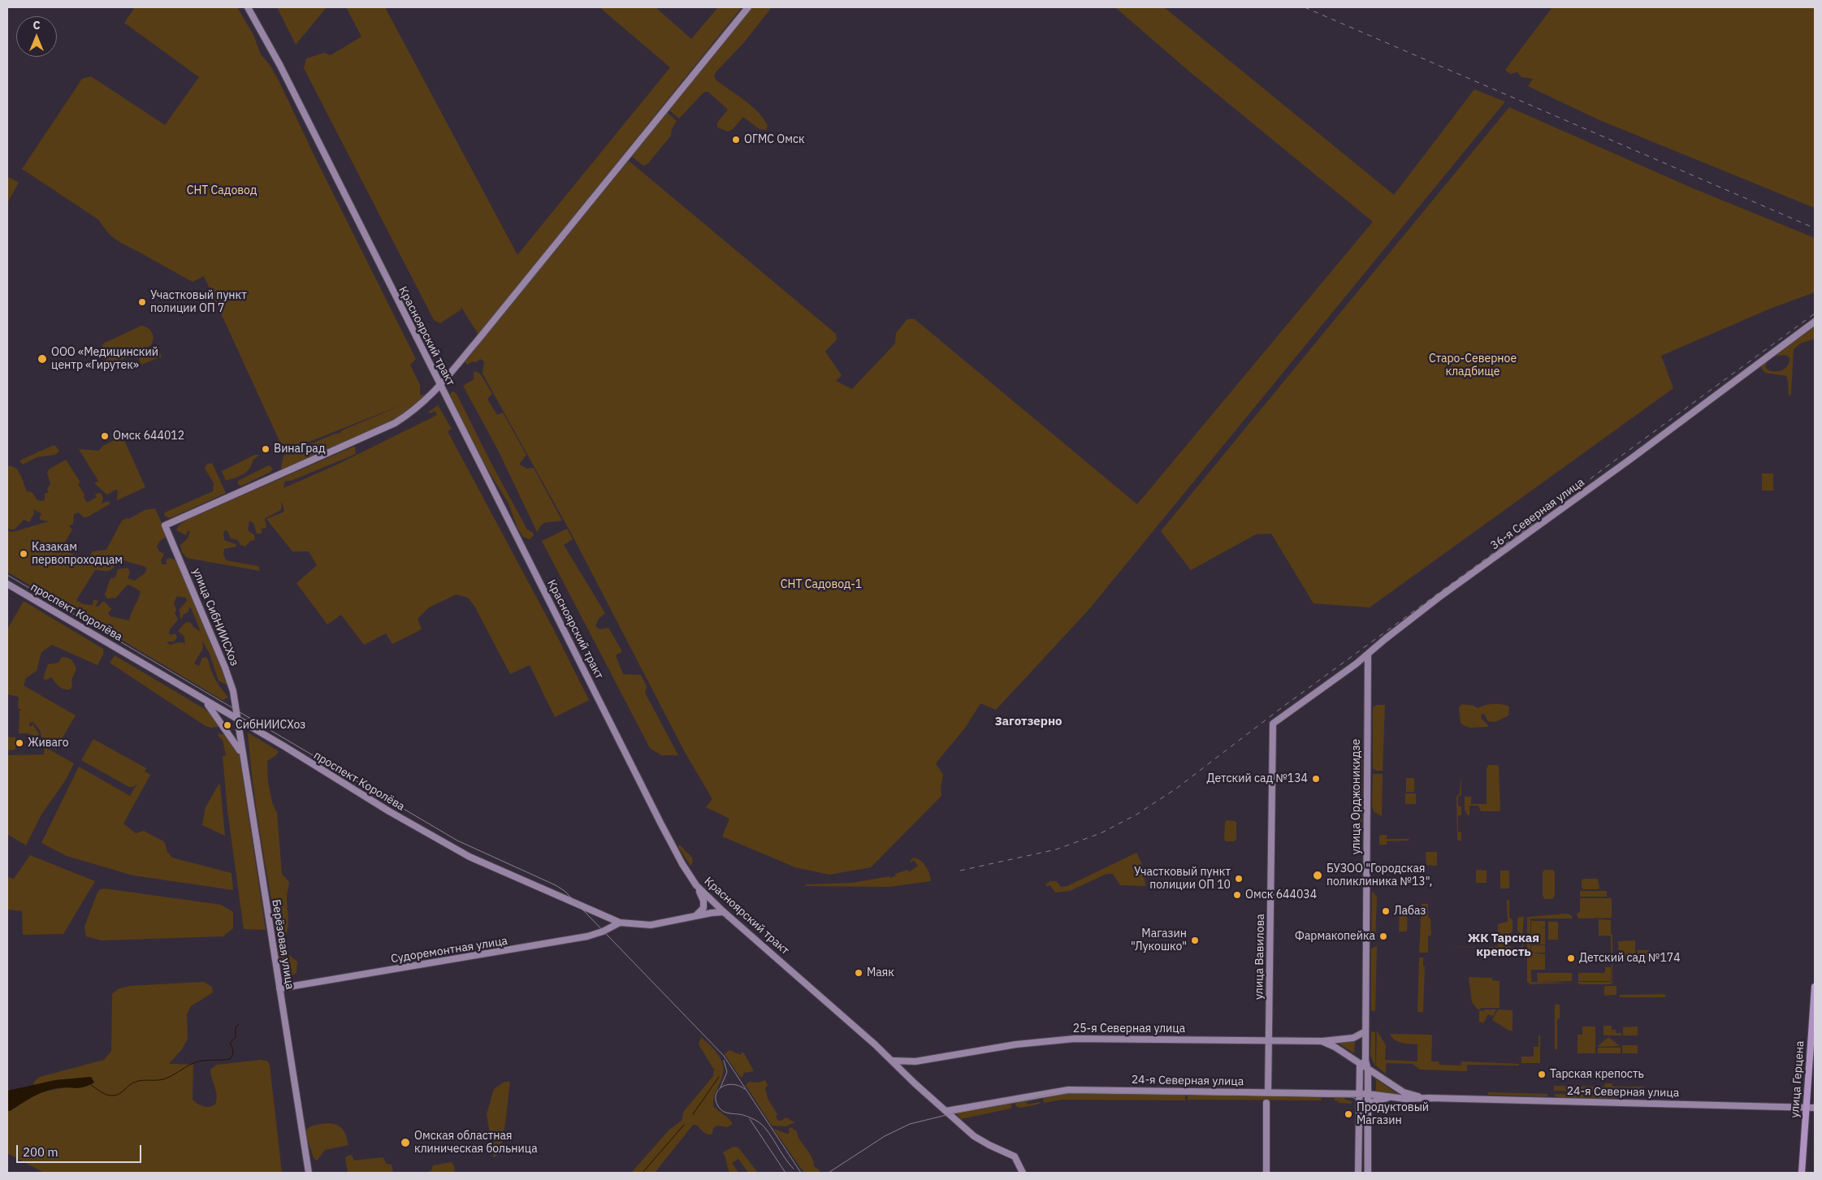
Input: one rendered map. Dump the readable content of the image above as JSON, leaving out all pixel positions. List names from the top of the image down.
{
  "streets": {
    "main road": [
      "Красноярский тракт",
      "36-я Северная улица",
      "проспект Королёва",
      "улица СибНИИСХоз",
      "улица Орджоникидзе",
      "Берёзовая улица",
      "Судоремонтная улица",
      "улица Вавилова",
      "25-я Северная улица",
      "улица Герцена",
      "24-я Северная улица"
    ]
  },
  "crossings": [
    ["Красноярский тракт", "проспект Королёва"],
    ["Красноярский тракт", "улица СибНИИСХоз"],
    ["Красноярский тракт", "25-я Северная улица"],
    ["Красноярский тракт", "24-я Северная улица"],
    ["36-я Северная улица", "улица Орджоникидзе"],
    ["36-я Северная улица", "улица Вавилова"],
    ["проспект Королёва", "улица СибНИИСХоз"],
    ["проспект Королёва", "Берёзовая улица"],
    ["проспект Королёва", "Судоремонтная улица"],
    ["улица СибНИИСХоз", "Берёзовая улица"],
    ["улица Орджоникидзе", "25-я Северная улица"],
    ["улица Орджоникидзе", "24-я Северная улица"],
    ["Берёзовая улица", "Судоремонтная улица"],
    ["улица Вавилова", "25-я Северная улица"],
    ["улица Вавилова", "24-я Северная улица"],
    ["улица Герцена", "24-я Северная улица"]
  ],
  "districts": ["Заготзерно", "ЖК Тарская крепость"],
  "parks": ["СНТ Садовод", "Старо-Северное кладбище", "СНТ Садовод-1"],
  "places": [
    "ОГМС Омск",
    "Участковый пункт полиции ОП 7",
    "ООО «Медицинский центр «Гирутек»",
    "Омск 644012",
    "ВинаГрад",
    "Казакам первопроходцам",
    "СибНИИСХоз",
    "Живаго",
    "Детский сад №134",
    "БУЗОО \"Городская поликлиника №13\",",
    "Участковый пункт полиции ОП 10",
    "Омск 644034",
    "Лабаз",
    "Фармакопейка",
    "Магазин \"Лукошко\"",
    "Детский сад №174",
    "Маяк",
    "Тарская крепость",
    "Продуктовый Магазин",
    "Омская областная клиническая больница"
  ],
  "scale_bar": "200 m",
  "north": "top"
}
